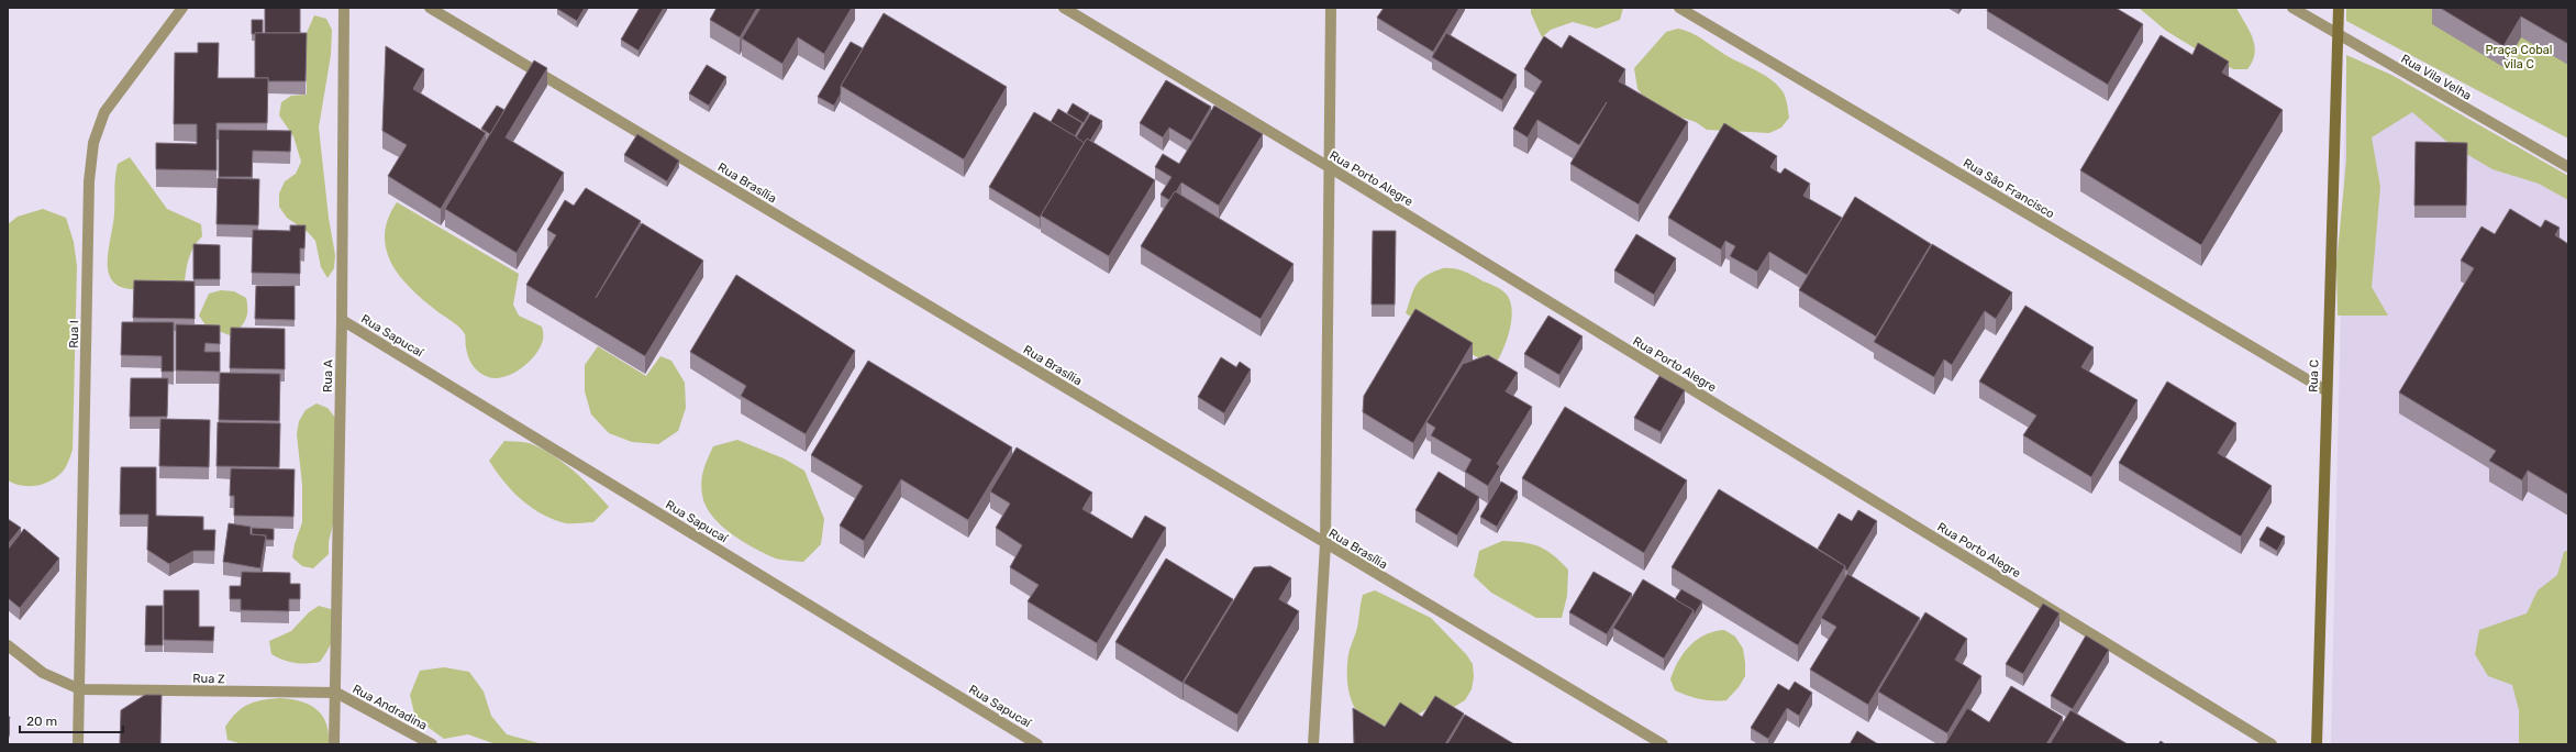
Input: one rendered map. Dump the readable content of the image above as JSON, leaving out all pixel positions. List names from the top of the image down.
{
  "streets": {
    "street": [
      "Rua Vila Velha",
      "Rua Porto Alegre",
      "Rua Brasília",
      "Rua São Francisco",
      "Rua I",
      "Rua Sapucaí",
      "Rua A",
      "Rua C",
      "Rua Z",
      "Rua Andradina"
    ]
  },
  "crossings": [
    ["Rua Vila Velha", "Rua C"],
    ["Rua São Francisco", "Rua C"],
    ["Rua I", "Rua Z"],
    ["Rua Sapucaí", "Rua A"],
    ["Rua A", "Rua Z"],
    ["Rua A", "Rua Andradina"],
    ["Rua Z", "Rua Andradina"]
  ],
  "parks": ["Praça Cobal vila C"],
  "scale_bar": "20 m"
}
